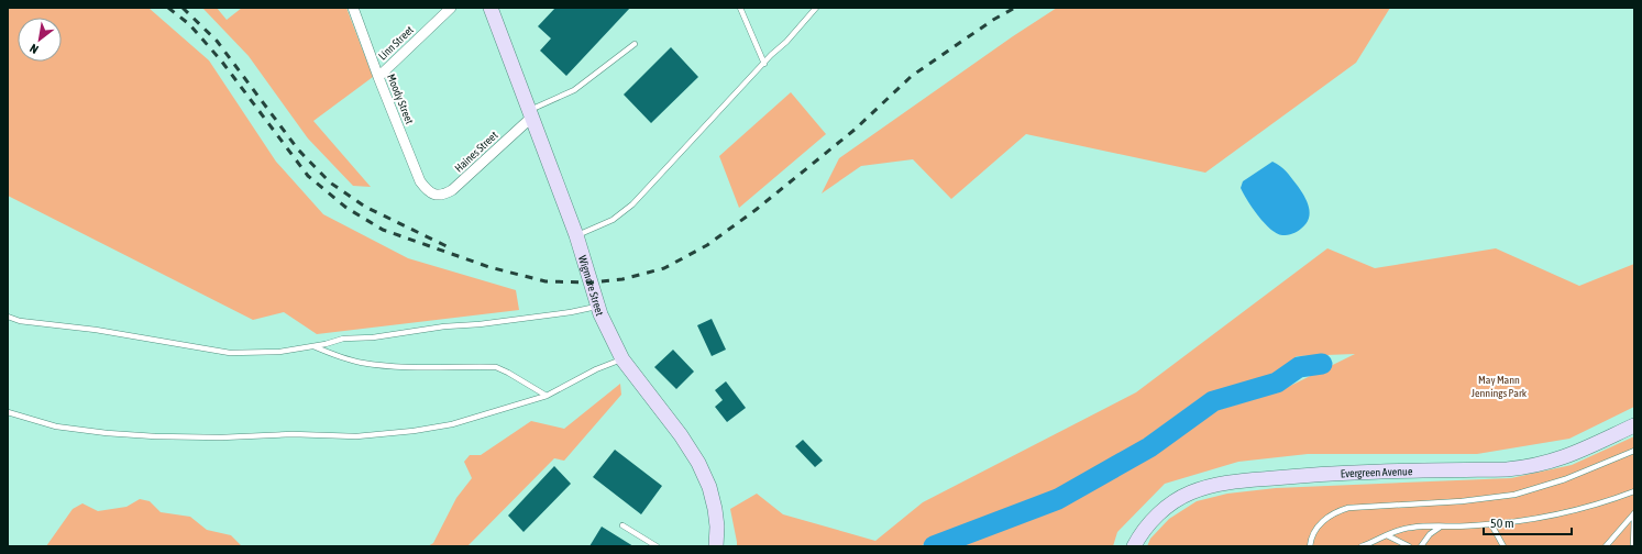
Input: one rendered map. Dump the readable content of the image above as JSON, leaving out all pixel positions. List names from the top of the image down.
{
  "streets": {
    "street": [
      "Linn Street",
      "Moody Street",
      "Haines Street",
      "Wigmore Street",
      "Evergreen Avenue"
    ]
  },
  "crossings": [
    ["Linn Street", "Moody Street"],
    ["Moody Street", "Haines Street"],
    ["Haines Street", "Wigmore Street"]
  ],
  "parks": ["May Mann Jennings Park"],
  "scale_bar": "50 m",
  "north": "bottom left"
}
